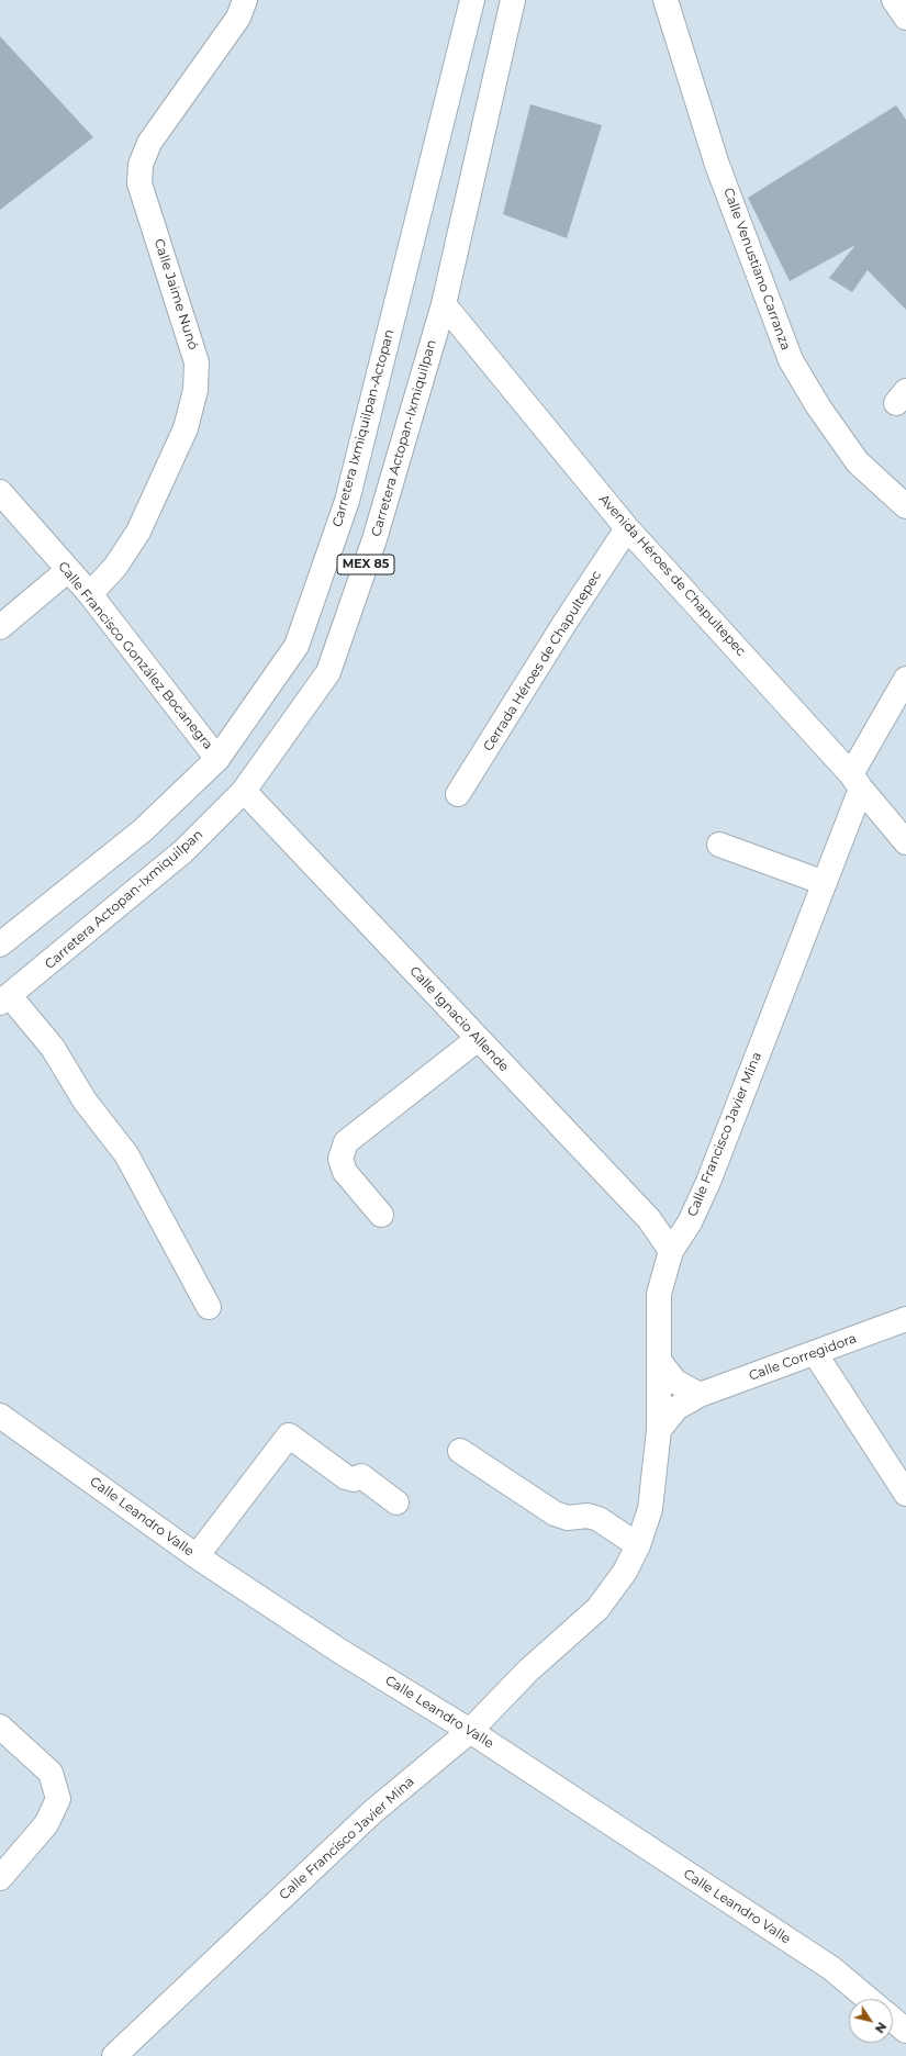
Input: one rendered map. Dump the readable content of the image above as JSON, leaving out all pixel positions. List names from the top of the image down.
{
  "streets": {
    "street": [
      "Calle Venustiano Carranza",
      "Calle Jaime Nunó",
      "Carretera Ixmiquilpan-Actopan",
      "Carretera Actopan-Ixmiquilpan",
      "MEX 85",
      "Avenida Héroes de Chapultepec",
      "Calle Francisco González Bocanegra",
      "Cerrada Héroes de Chapultepec",
      "Calle Ignacio Allende",
      "Calle Francisco Javier Mina",
      "Calle Corregidora",
      "Calle Leandro Valle"
    ]
  },
  "crossings": [
    ["Calle Jaime Nunó", "Calle Francisco González Bocanegra"],
    ["Carretera Ixmiquilpan-Actopan", "Calle Francisco González Bocanegra"],
    ["Carretera Actopan-Ixmiquilpan", "Avenida Héroes de Chapultepec"],
    ["Carretera Actopan-Ixmiquilpan", "Calle Ignacio Allende"],
    ["Avenida Héroes de Chapultepec", "Cerrada Héroes de Chapultepec"],
    ["Avenida Héroes de Chapultepec", "Calle Francisco Javier Mina"],
    ["Calle Ignacio Allende", "Calle Francisco Javier Mina"],
    ["Calle Francisco Javier Mina", "Calle Corregidora"],
    ["Calle Francisco Javier Mina", "Calle Leandro Valle"]
  ],
  "north": "bottom right"
}
